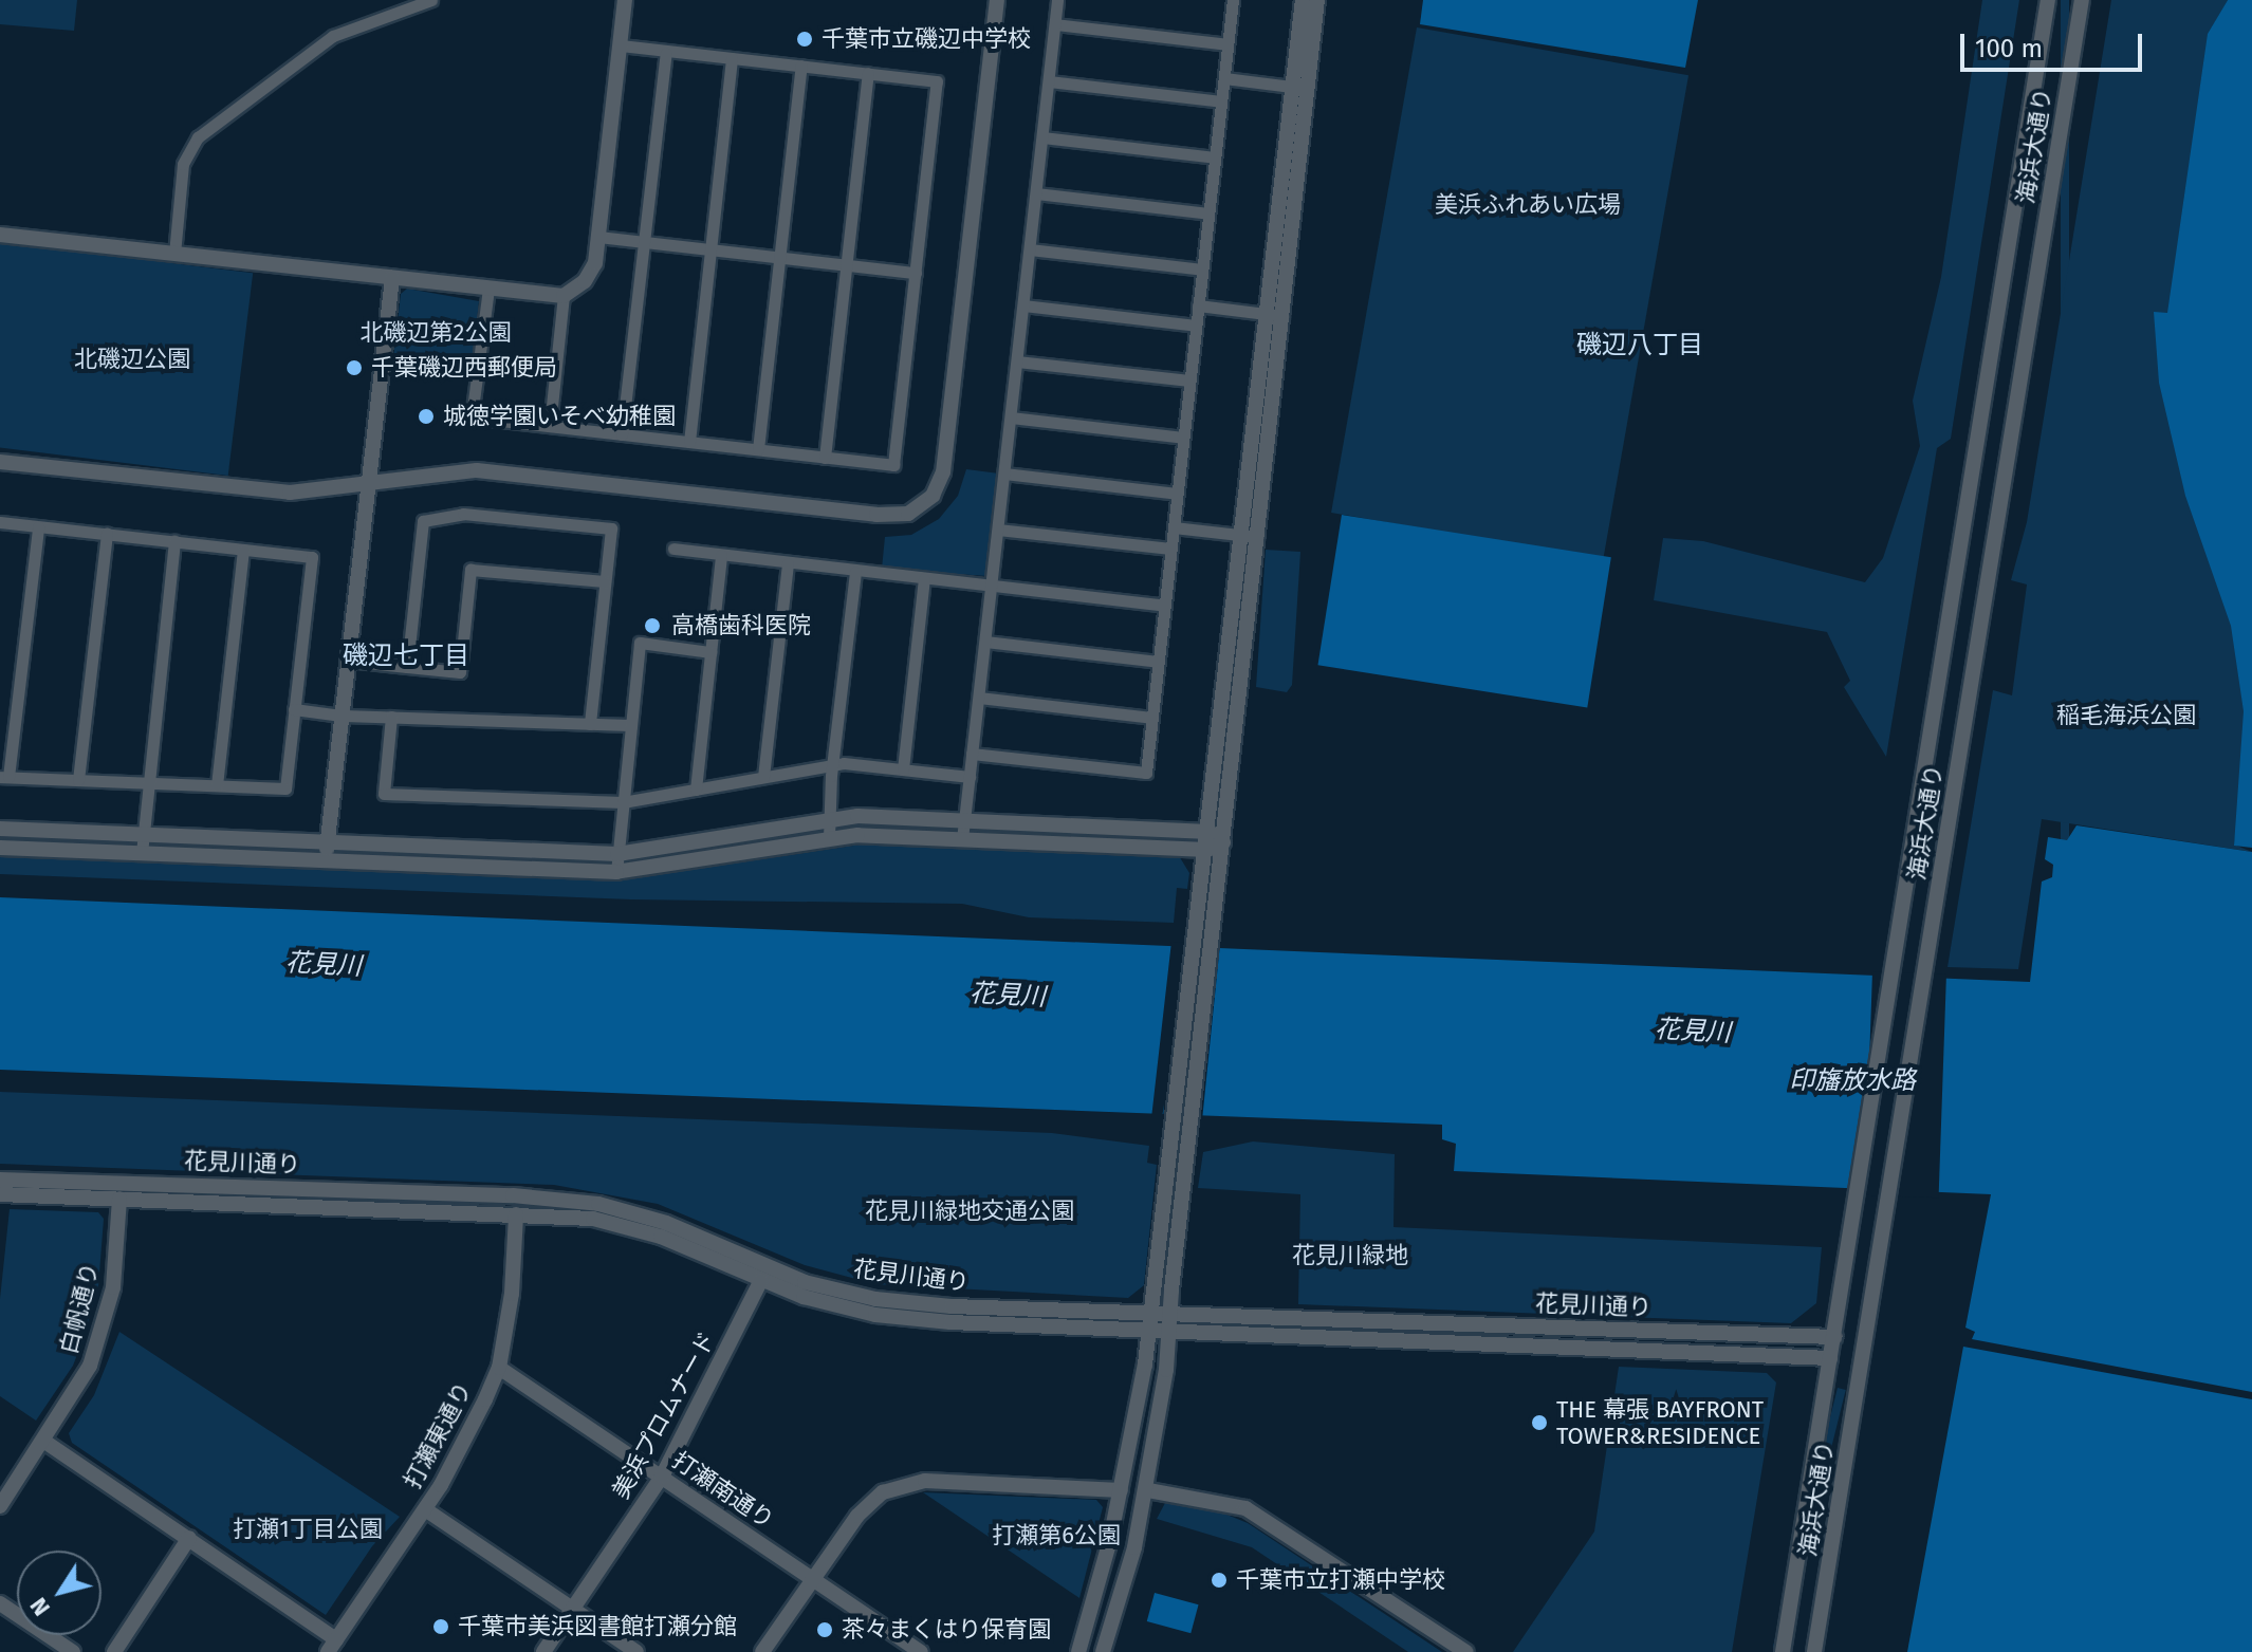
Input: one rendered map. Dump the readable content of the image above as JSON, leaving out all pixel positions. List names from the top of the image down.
{
  "streets": {
    "street": [
      "海浜大通り",
      "花見川通り",
      "白帆通り",
      "美浜プロムナード",
      "打瀬東通り",
      "打瀬南通り"
    ]
  },
  "crossings": [
    ["海浜大通り", "花見川通り"],
    ["花見川通り", "白帆通り"],
    ["花見川通り", "美浜プロムナード"],
    ["花見川通り", "打瀬東通り"],
    ["美浜プロムナード", "打瀬南通り"],
    ["打瀬東通り", "打瀬南通り"]
  ],
  "districts": ["磯辺八丁目", "磯辺七丁目"],
  "water": ["花見川", "印旛放水路"],
  "parks": [
    "美浜ふれあい広場",
    "北磯辺第2公園",
    "北磯辺公園",
    "稲毛海浜公園",
    "花見川緑地交通公園",
    "花見川緑地",
    "打瀬1丁目公園",
    "打瀬第6公園"
  ],
  "places": [
    "千葉市立磯辺中学校",
    "千葉磯辺西郵便局",
    "城徳学園いそべ幼稚園",
    "高橋歯科医院",
    "THE 幕張 BAYFRONT TOWER&RESIDENCE",
    "千葉市立打瀬中学校",
    "千葉市美浜図書館打瀬分館",
    "茶々まくはり保育園"
  ],
  "scale_bar": "100 m",
  "north": "bottom left"
}
